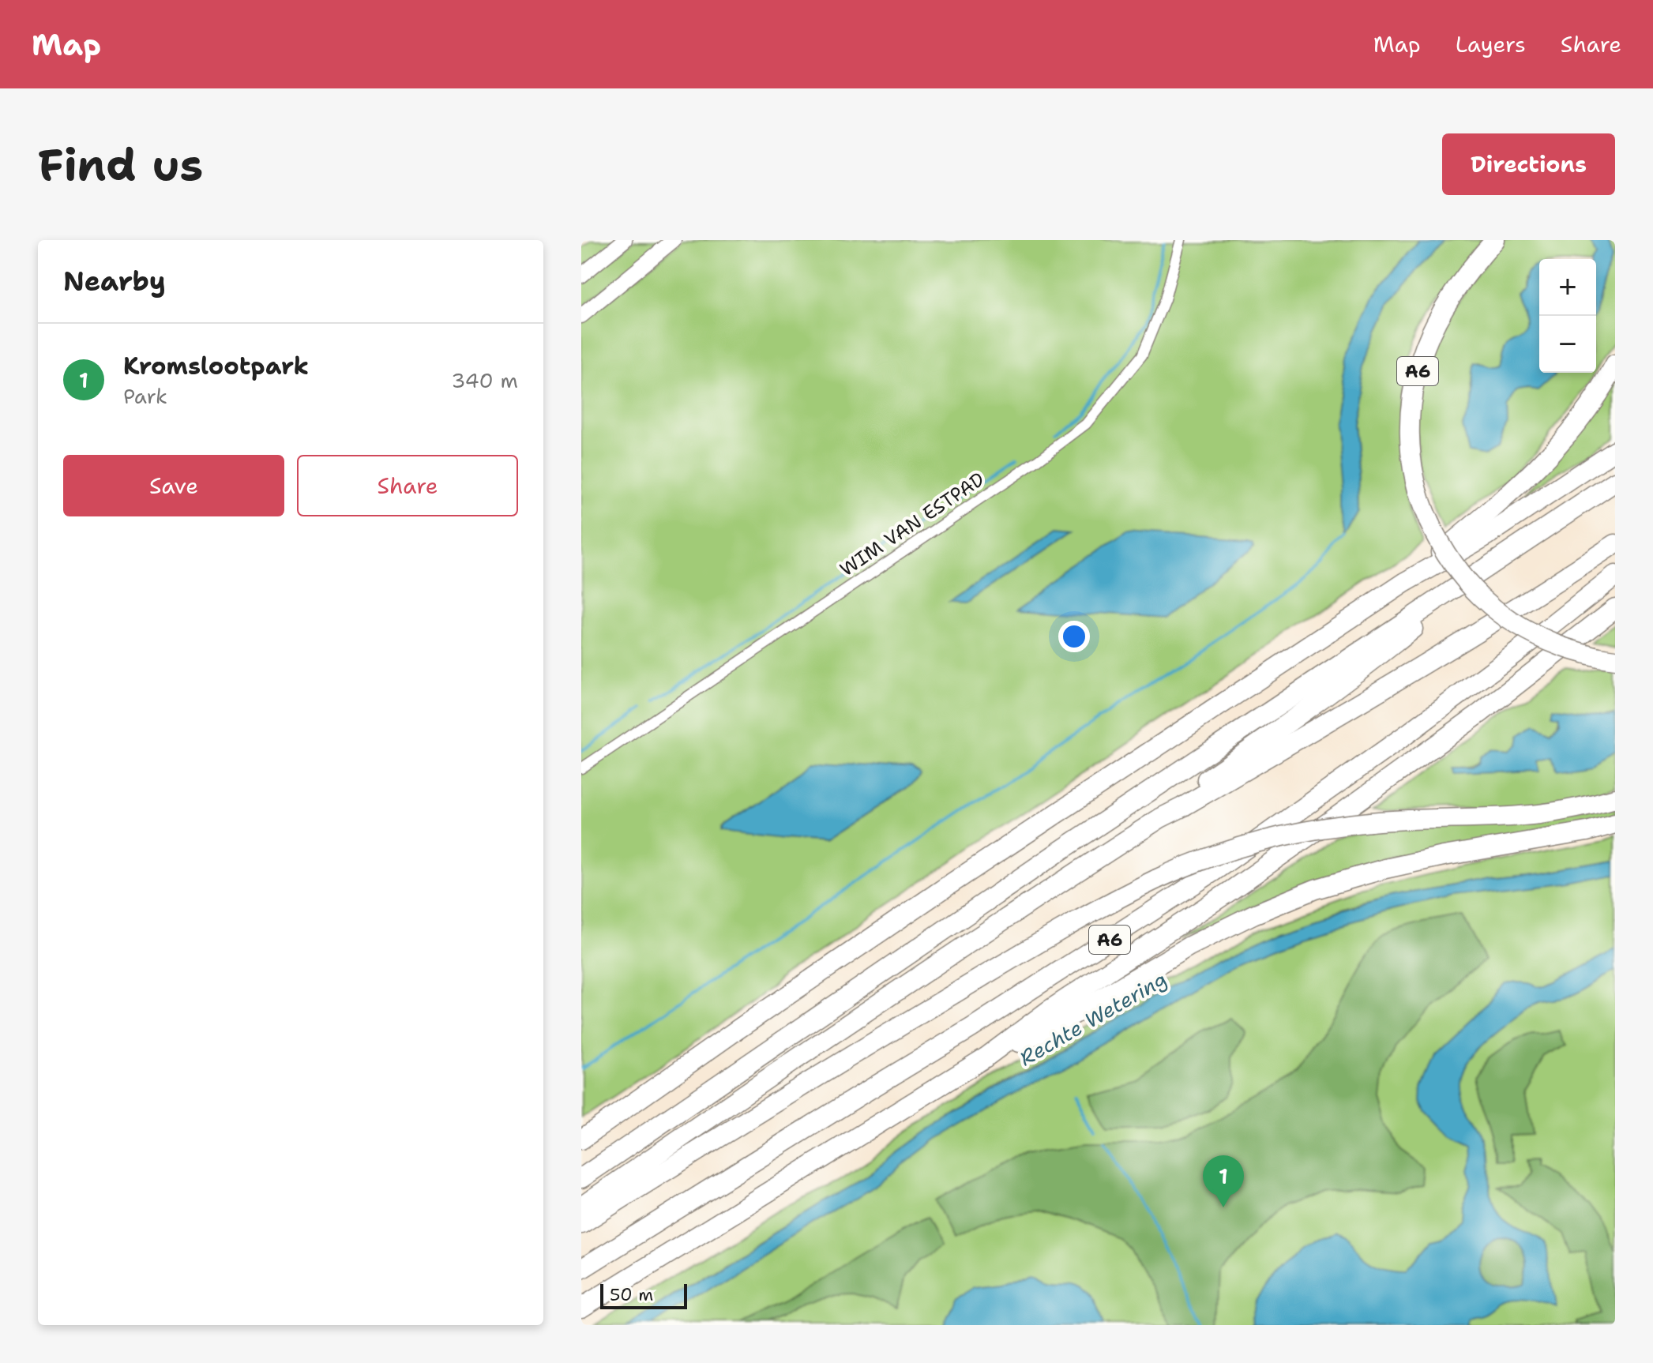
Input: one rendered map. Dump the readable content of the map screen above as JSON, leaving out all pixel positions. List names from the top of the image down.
{
  "streets": {
    "highway": ["A6"],
    "street": ["WIM VAN ESTPAD"]
  },
  "water": ["Rechte Wetering"],
  "scale_bar": "50 m",
  "page": {
    "header": "Map",
    "nav": ["Map", "Layers", "Share"],
    "buttons": [
      "Directions",
      ["Save", "Share"]
    ],
    "title": "Find us",
    "heading": "Nearby",
    "map_buttons": ["+", "−"],
    "list": [
      {
        "mark": "1",
        "name": "Kromslootpark",
        "note": "Park",
        "value": "340 m"
      }
    ],
    "pins": "1",
    "scale": "50 m"
  }
}
